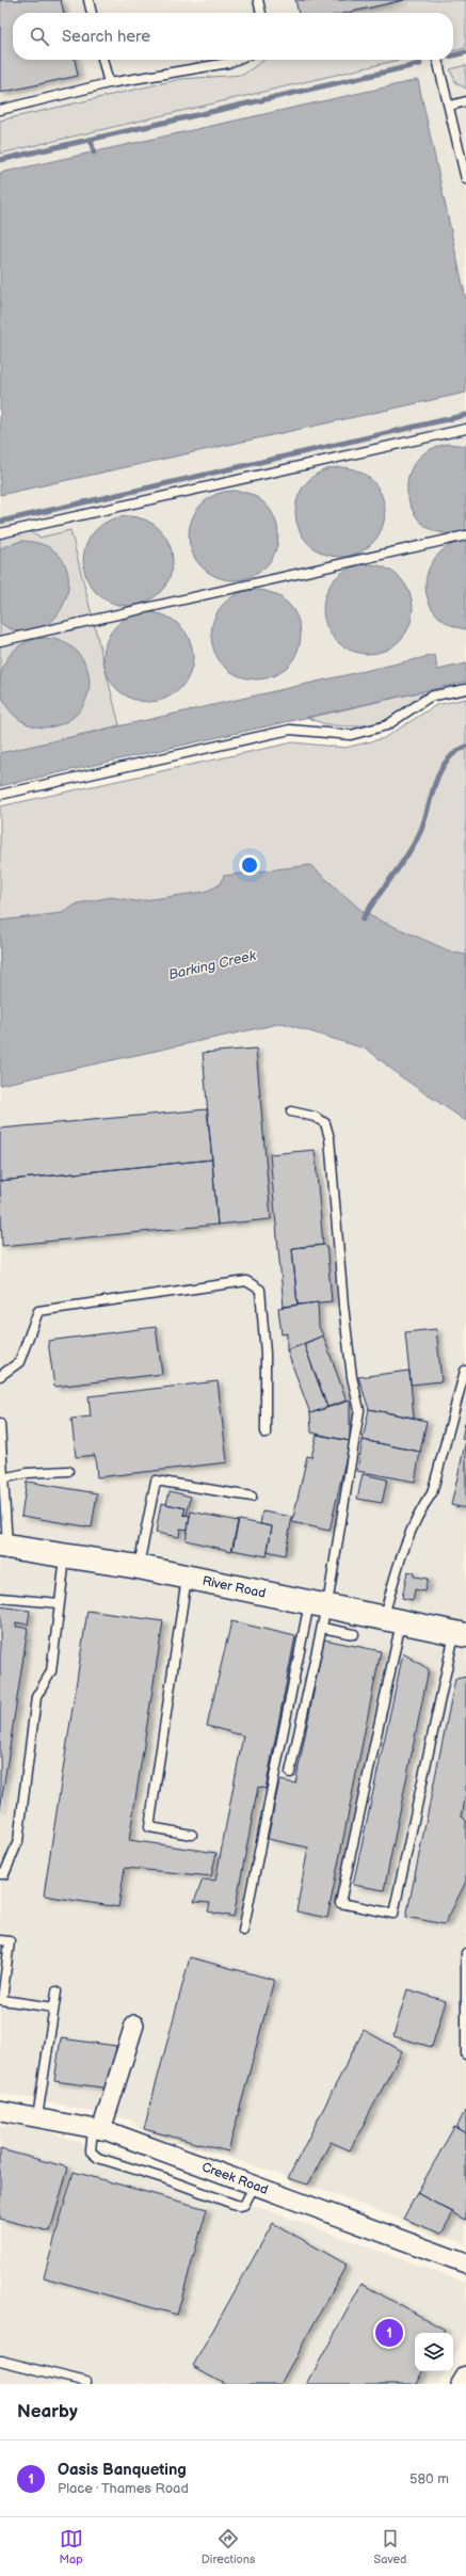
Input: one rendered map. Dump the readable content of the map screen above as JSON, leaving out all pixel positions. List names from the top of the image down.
{
  "streets": {
    "street": ["River Road", "Creek Road"]
  },
  "water": ["Barking Creek"],
  "page": {
    "search": "Search here",
    "pins": "1",
    "heading": "Nearby",
    "list": [
      {
        "mark": "1",
        "name": "Oasis Banqueting",
        "note": "Place · Thames Road",
        "value": "580 m"
      }
    ],
    "nav": ["Map", "Directions", "Saved"]
  }
}
